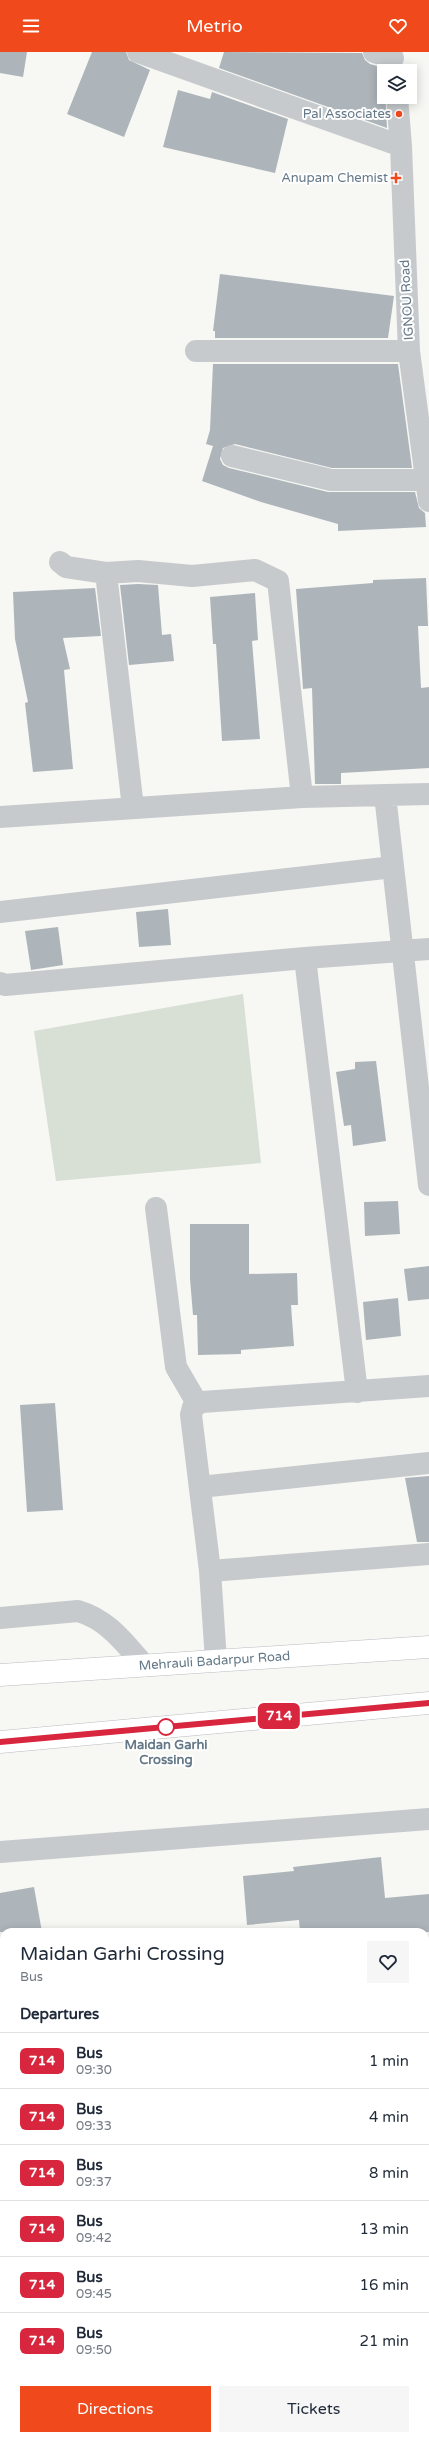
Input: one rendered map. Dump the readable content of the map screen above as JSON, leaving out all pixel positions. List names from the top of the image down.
{
  "streets": {
    "main road": ["Mehrauli Badarpur Road"],
    "street": ["IGNOU Road"]
  },
  "places": {
    "other": ["Pal Associates", "Maidan Garhi Crossing"],
    "health": ["Anupam Chemist"]
  },
  "lines": ["bus line 714"],
  "page": {
    "header": "Metrio",
    "on_map": "714",
    "heading": [
      ["Maidan Garhi Crossing", "Bus"],
      "Departures"
    ],
    "list": [
      {
        "mark": "714",
        "name": "Bus",
        "note": "09:30",
        "value": "1 min"
      },
      {
        "mark": "714",
        "name": "Bus",
        "note": "09:33",
        "value": "4 min"
      },
      {
        "mark": "714",
        "name": "Bus",
        "note": "09:37",
        "value": "8 min"
      },
      {
        "mark": "714",
        "name": "Bus",
        "note": "09:42",
        "value": "13 min"
      },
      {
        "mark": "714",
        "name": "Bus",
        "note": "09:45",
        "value": "16 min"
      },
      {
        "mark": "714",
        "name": "Bus",
        "note": "09:50",
        "value": "21 min"
      }
    ],
    "buttons": ["Directions", "Tickets"]
  }
}
